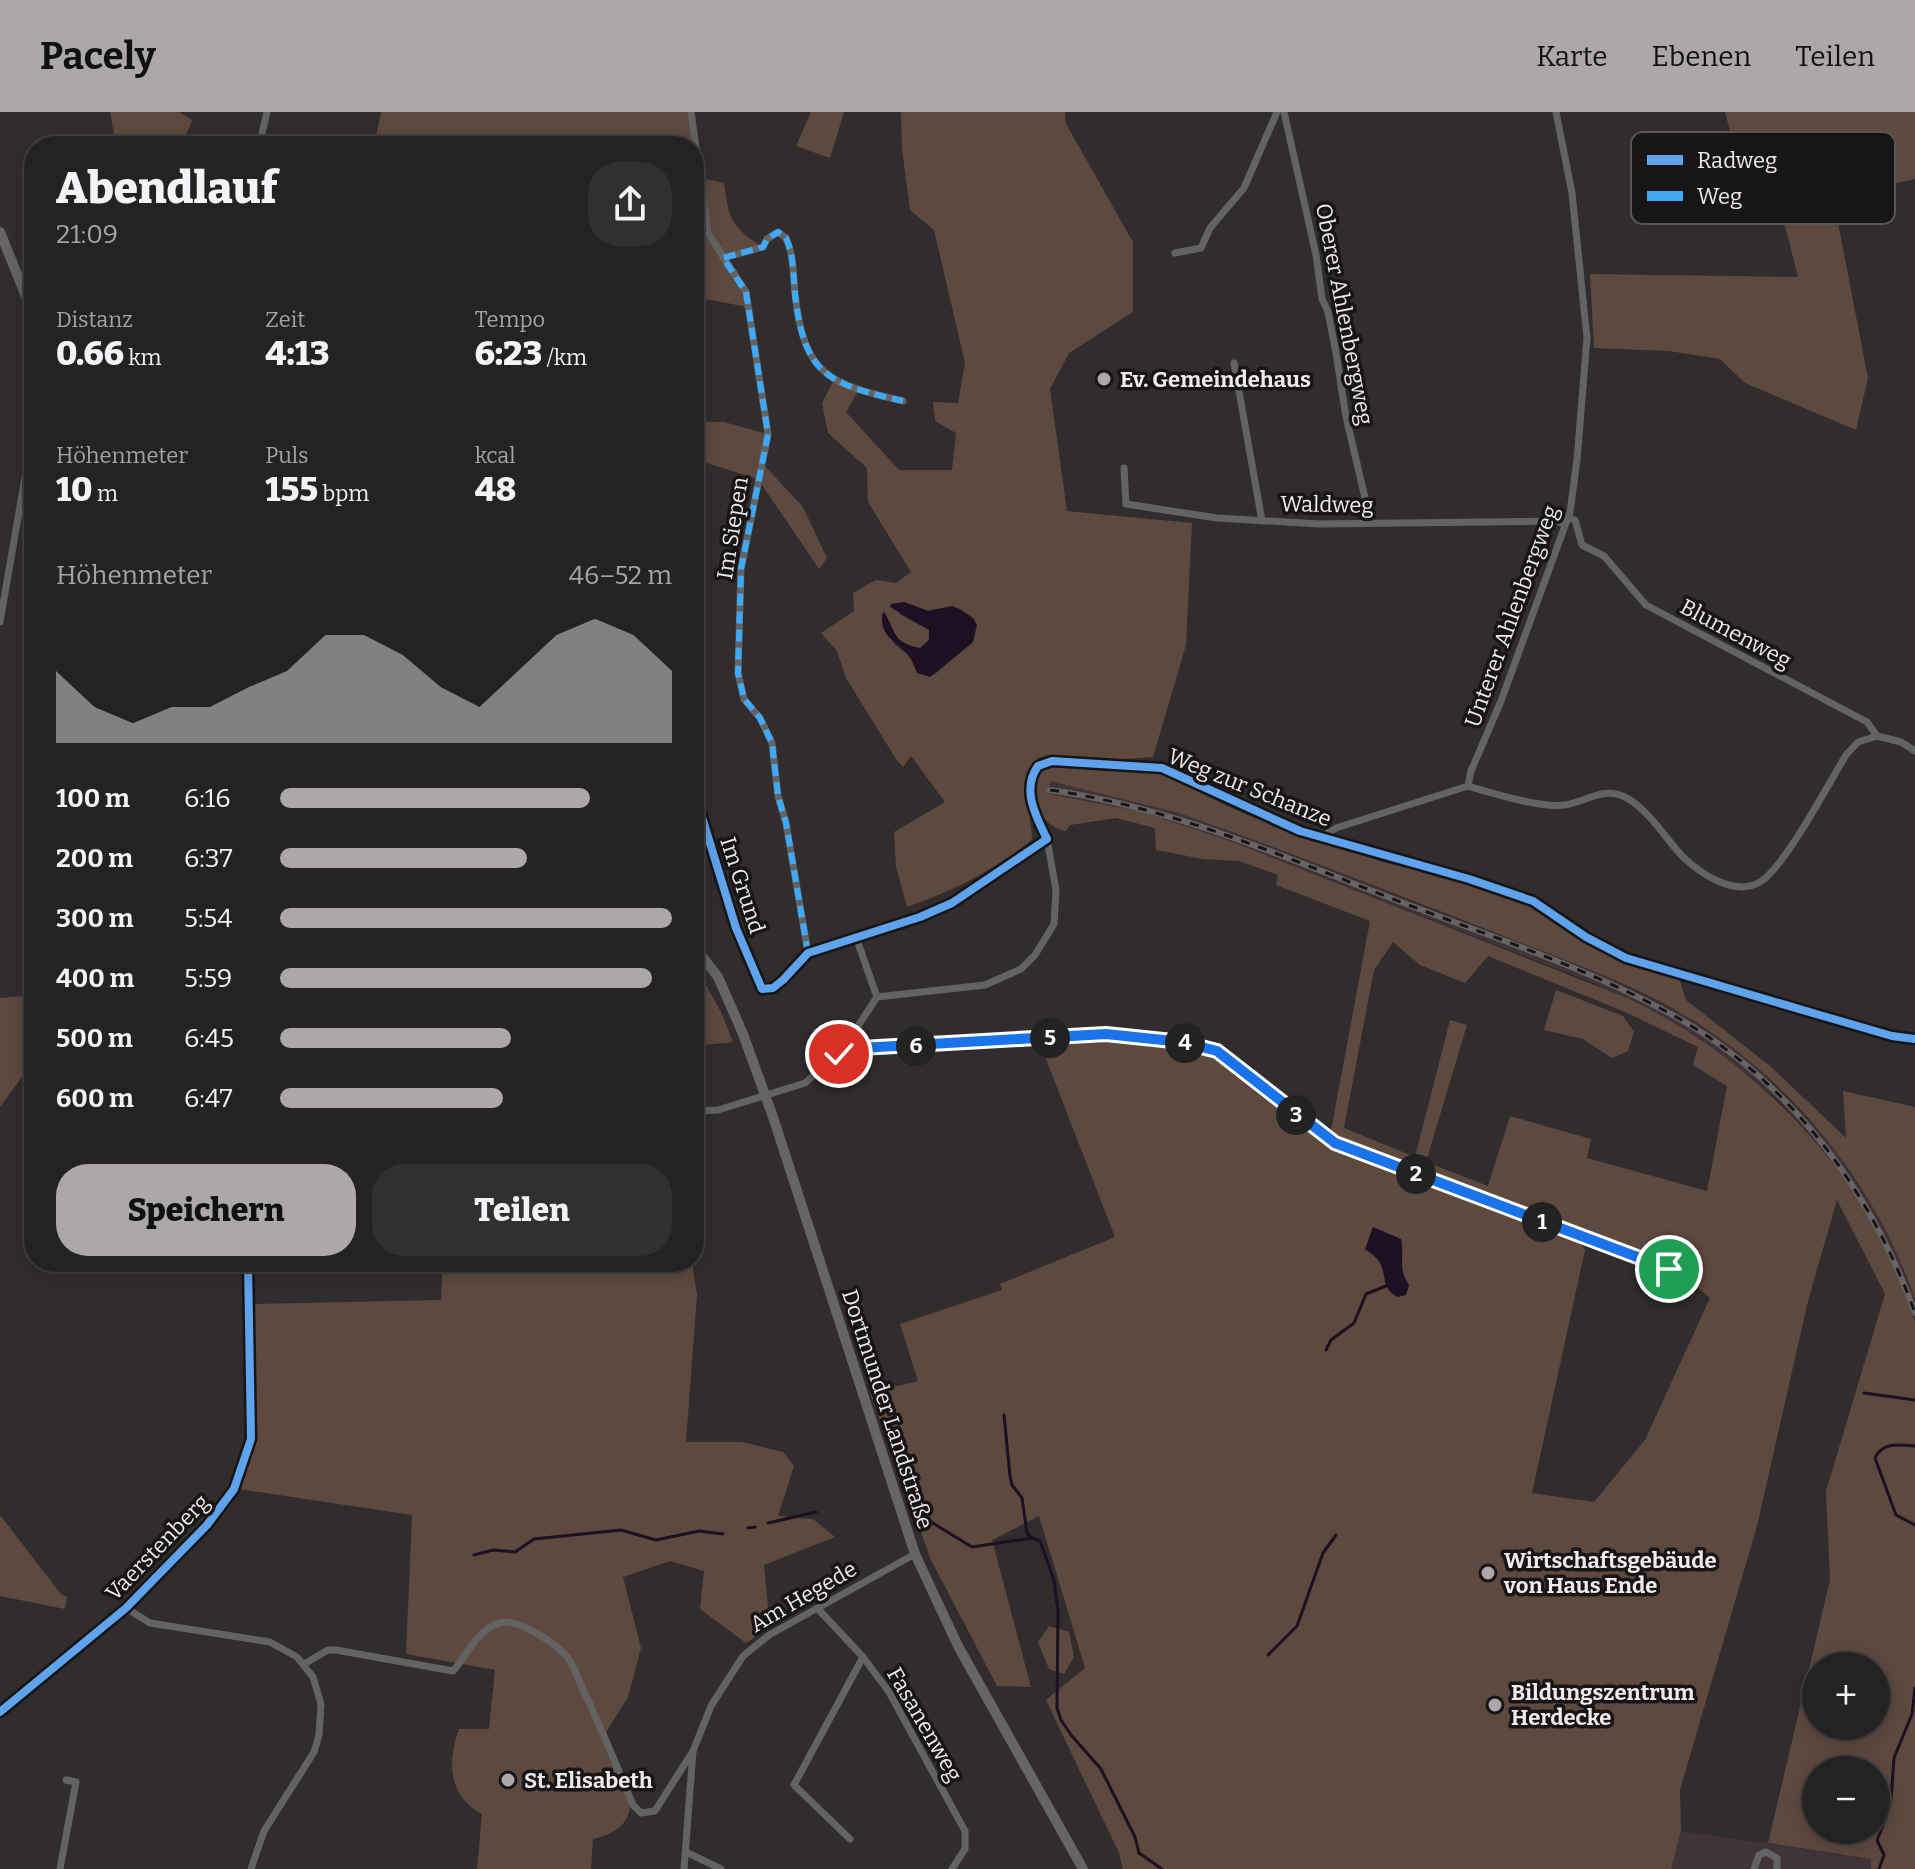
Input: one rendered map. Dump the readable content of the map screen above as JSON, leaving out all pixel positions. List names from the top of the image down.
{
  "streets": {
    "main road": ["Dortmunder Landstraße"],
    "street": [
      "Oberer Ahlenbergweg",
      "Waldweg",
      "Im Siepen",
      "Unterer Ahlenbergweg",
      "Blumenweg",
      "Weg zur Schanze",
      "Im Grund",
      "Vaerstenberg",
      "Am Hegede",
      "Fasanenweg"
    ]
  },
  "crossings": [
    ["Oberer Ahlenbergweg", "Waldweg"],
    ["Waldweg", "Unterer Ahlenbergweg"],
    ["Waldweg", "Blumenweg"],
    ["Im Siepen", "Im Grund"],
    ["Unterer Ahlenbergweg", "Blumenweg"],
    ["Dortmunder Landstraße", "Am Hegede"],
    ["Am Hegede", "Fasanenweg"]
  ],
  "places": [
    "Ev. Gemeindehaus",
    "Wirtschaftsgebäude von Haus Ende",
    "Bildungszentrum Herdecke",
    "St. Elisabeth"
  ],
  "legend": ["Radweg", "Weg"],
  "page": {
    "header": "Pacely",
    "nav": ["Karte", "Ebenen", "Teilen"],
    "heading": ["Abendlauf", "21:09"],
    "stats": [
      ["Distanz", "0.66 km"],
      ["Zeit", "4:13"],
      ["Tempo", "6:23 /km"],
      ["Höhenmeter", "10 m"],
      ["Puls", "155 bpm"],
      ["kcal", "48"]
    ],
    "chart": ["Höhenmeter", "46–52 m"],
    "list": [
      {
        "name": "100 m",
        "note": "6:16"
      },
      {
        "name": "200 m",
        "note": "6:37"
      },
      {
        "name": "300 m",
        "note": "5:54"
      },
      {
        "name": "400 m",
        "note": "5:59"
      },
      {
        "name": "500 m",
        "note": "6:45"
      },
      {
        "name": "600 m",
        "note": "6:47"
      }
    ],
    "pins": [
      "5",
      "4",
      "6",
      "3",
      "2",
      "1"
    ],
    "buttons": ["Speichern", "Teilen"],
    "map_buttons": ["+", "−"]
  }
}
